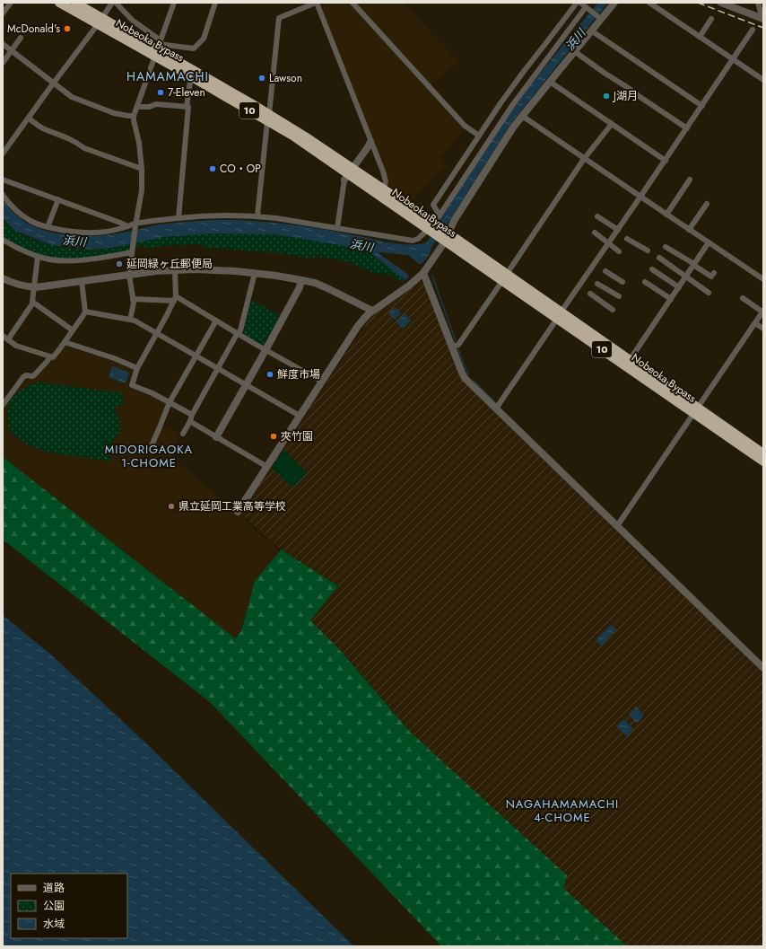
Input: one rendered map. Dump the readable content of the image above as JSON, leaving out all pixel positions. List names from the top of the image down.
{
  "streets": {
    "highway": ["Nobeoka Bypass", "10"]
  },
  "districts": ["HAMAMACHI", "MIDORIGAOKA 1-CHOME", "NAGAHAMAMACHI 4-CHOME"],
  "water": ["浜川"],
  "places": [
    "McDonald's",
    "Lawson",
    "7-Eleven",
    "J湖月",
    "CO・OP",
    "延岡緑ヶ丘郵便局",
    "鮮度市場",
    "夾竹園",
    "県立延岡工業高等学校"
  ],
  "legend": ["道路", "公園", "水域"]
}
